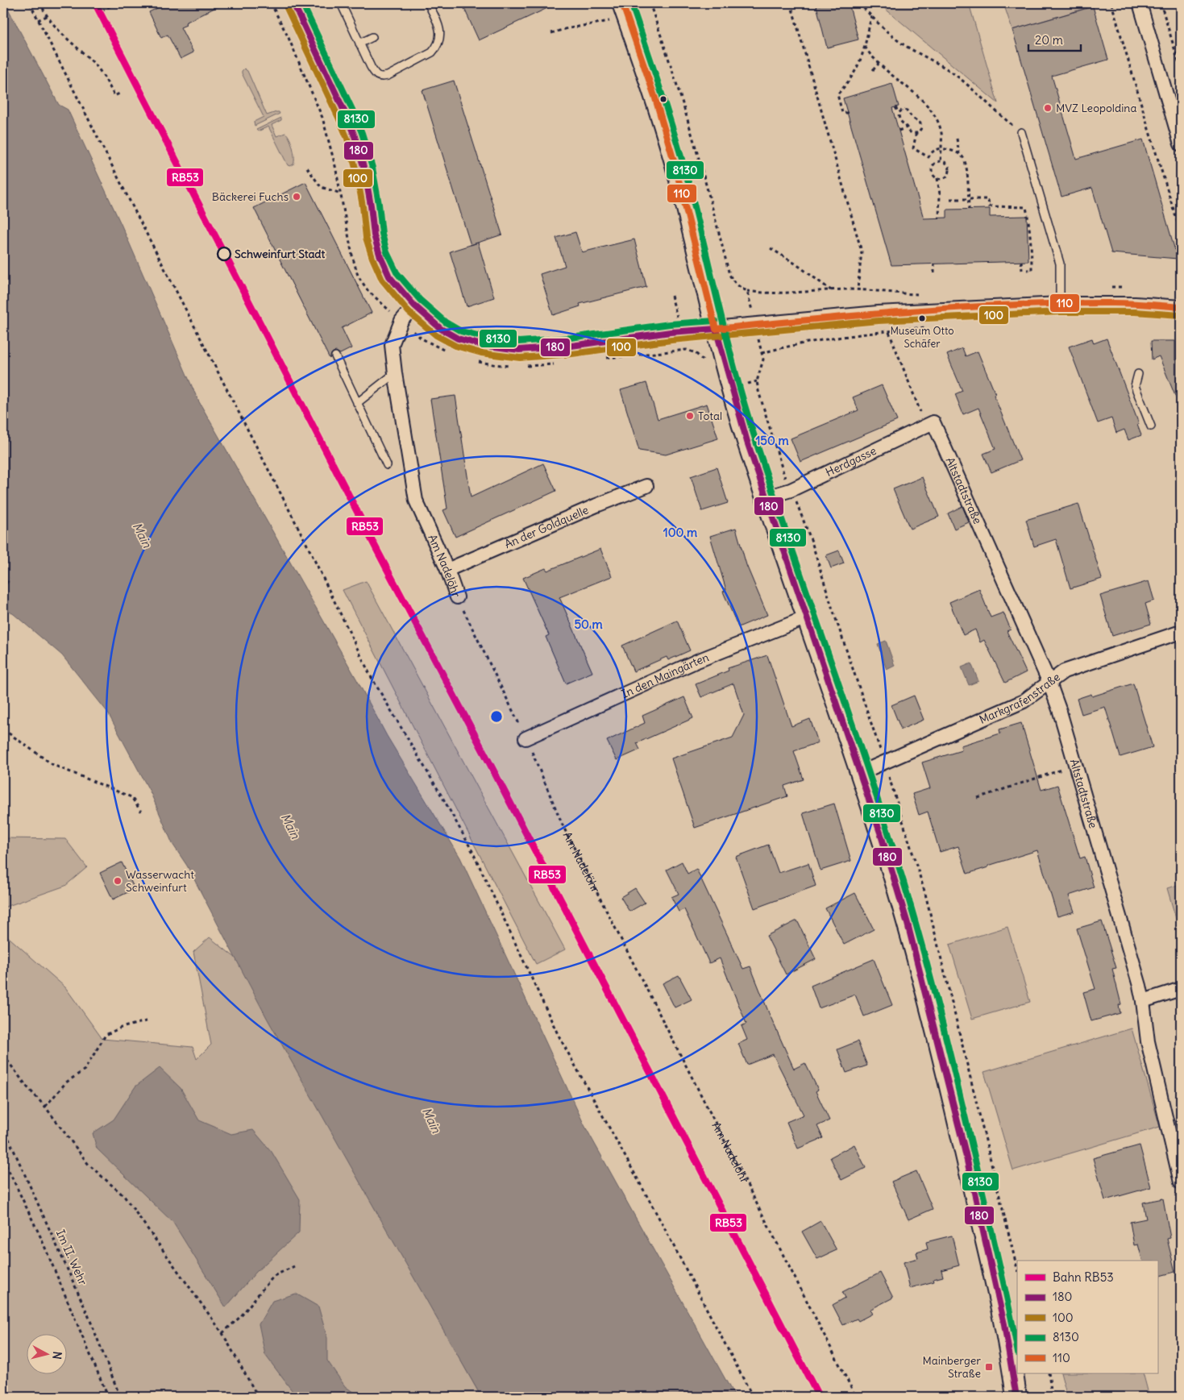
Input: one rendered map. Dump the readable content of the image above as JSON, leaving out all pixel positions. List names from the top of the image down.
{
  "streets": {
    "street": [
      "Herdgasse",
      "Altstadtstraße",
      "An der Goldquelle",
      "Am Nadelöhr",
      "In den Maingärten",
      "Markgrafenstraße"
    ],
    "path": ["Im II. Wehr"]
  },
  "crossings": [
    ["Herdgasse", "Altstadtstraße"],
    ["Altstadtstraße", "Markgrafenstraße"],
    ["An der Goldquelle", "Am Nadelöhr"],
    ["Am Nadelöhr", "In den Maingärten"]
  ],
  "water": ["Main"],
  "places": {
    "other": [
      "MVZ Leopoldina",
      "Bäckerei Fuchs",
      "Schweinfurt Stadt",
      "Museum Otto Schäfer",
      "Total",
      "Wasserwacht Schweinfurt"
    ],
    "transit": ["Mainberger Straße"]
  },
  "lines": [
    "rail line RB53",
    "transit line 180",
    "transit line 8130",
    "transit line 110",
    "transit line 100"
  ],
  "legend": [
    "Bahn RB53",
    "180",
    "100",
    "8130",
    "110"
  ],
  "scale_bar": "20 m",
  "north": "right",
  "rings": ["150 m", "100 m", "50 m"]
}
